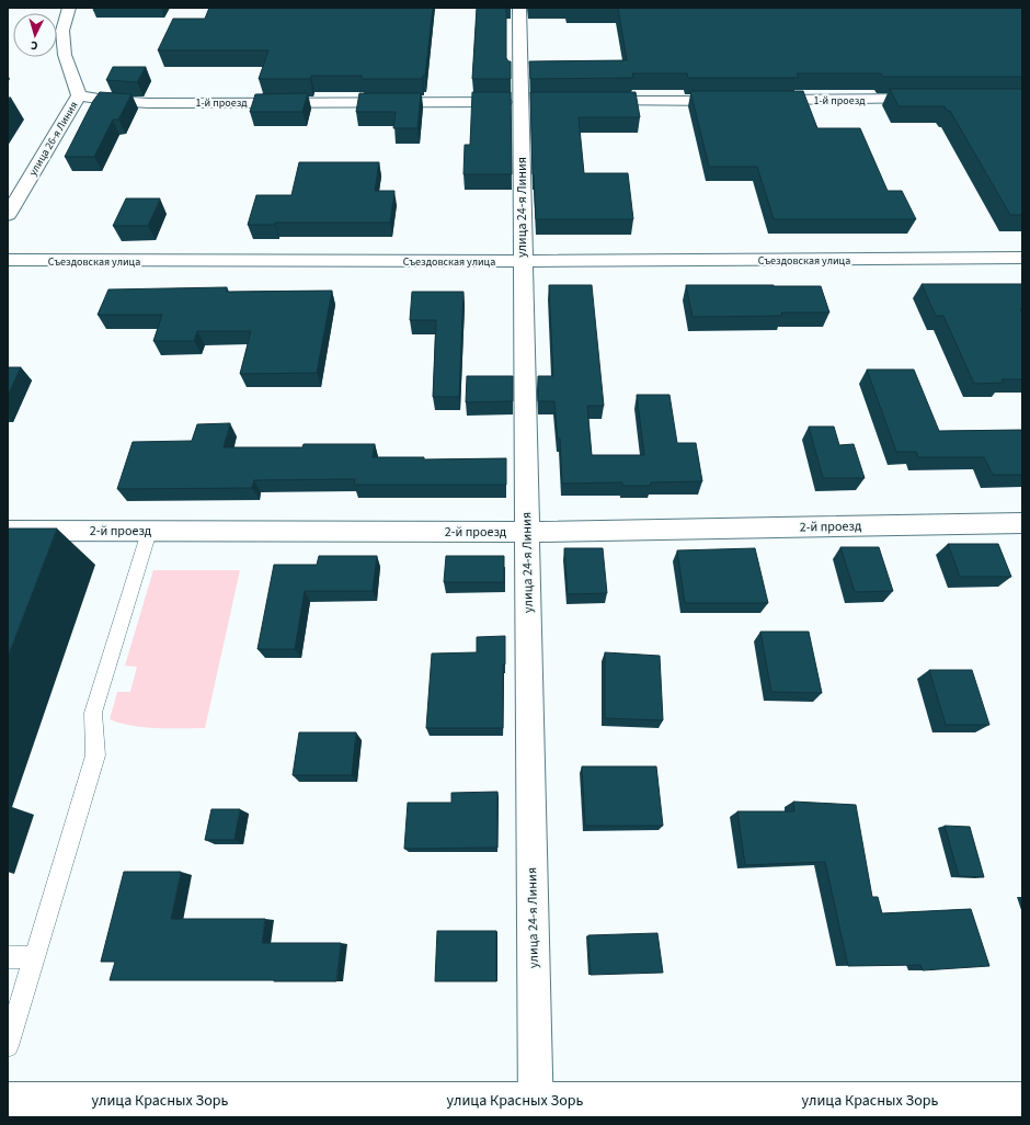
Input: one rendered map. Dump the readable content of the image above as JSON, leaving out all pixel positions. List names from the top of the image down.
{
  "streets": {
    "street": [
      "1-й проезд",
      "улица 26-я Линия",
      "улица 24-я Линия",
      "Съездовская улица",
      "2-й проезд",
      "улица Красных Зорь"
    ]
  },
  "crossings": [
    ["1-й проезд", "улица 26-я Линия"],
    ["1-й проезд", "улица 24-я Линия"],
    ["улица 24-я Линия", "Съездовская улица"],
    ["улица 24-я Линия", "2-й проезд"],
    ["улица 24-я Линия", "улица Красных Зорь"]
  ],
  "north": "bottom"
}
